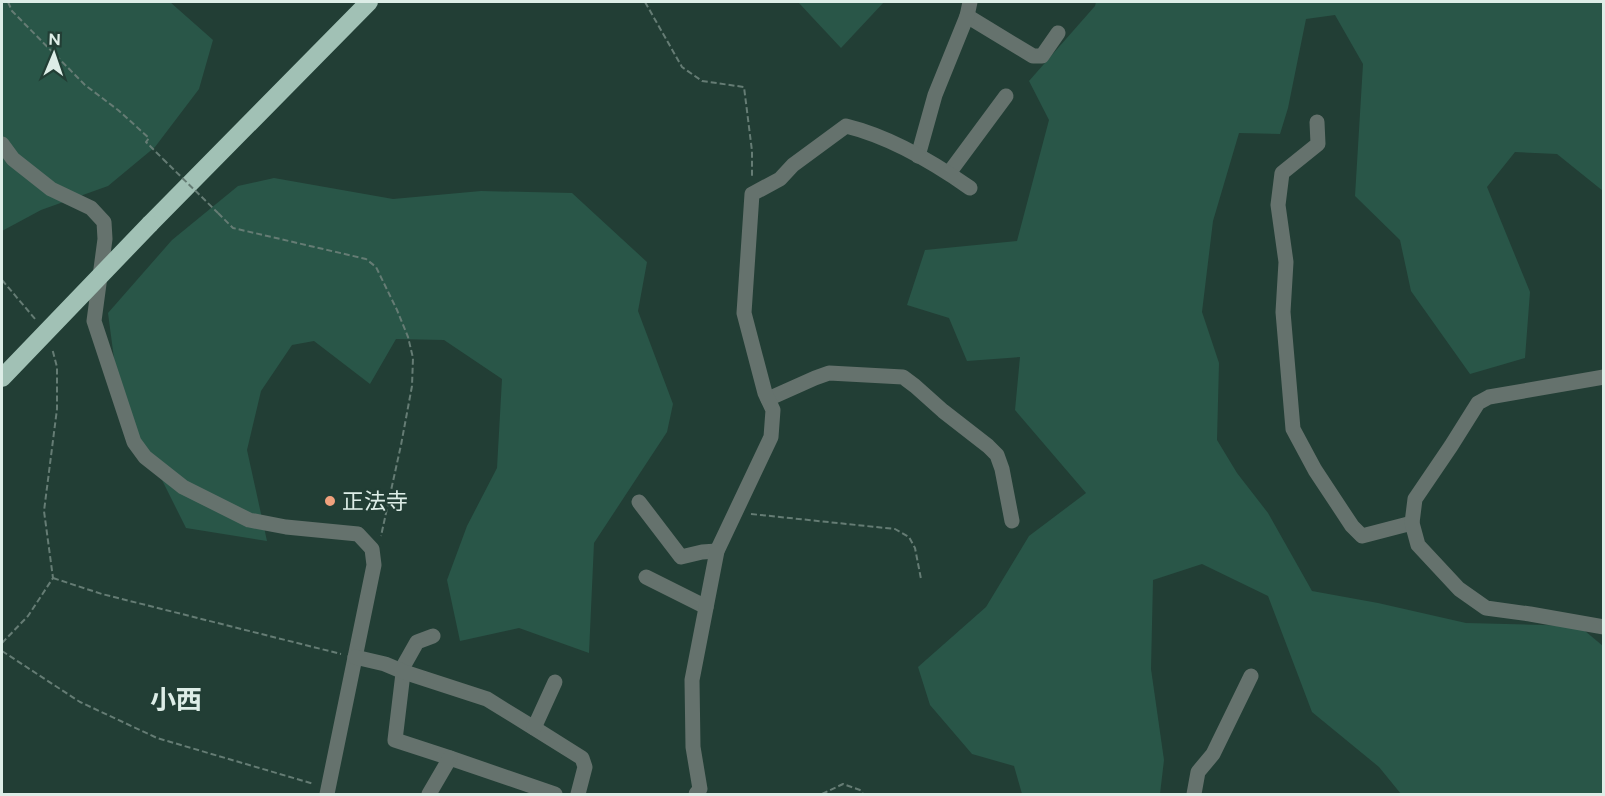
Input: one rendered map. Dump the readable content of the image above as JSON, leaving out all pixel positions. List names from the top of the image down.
{
  "districts": ["小西"],
  "places": ["正法寺"],
  "north": "top"
}
